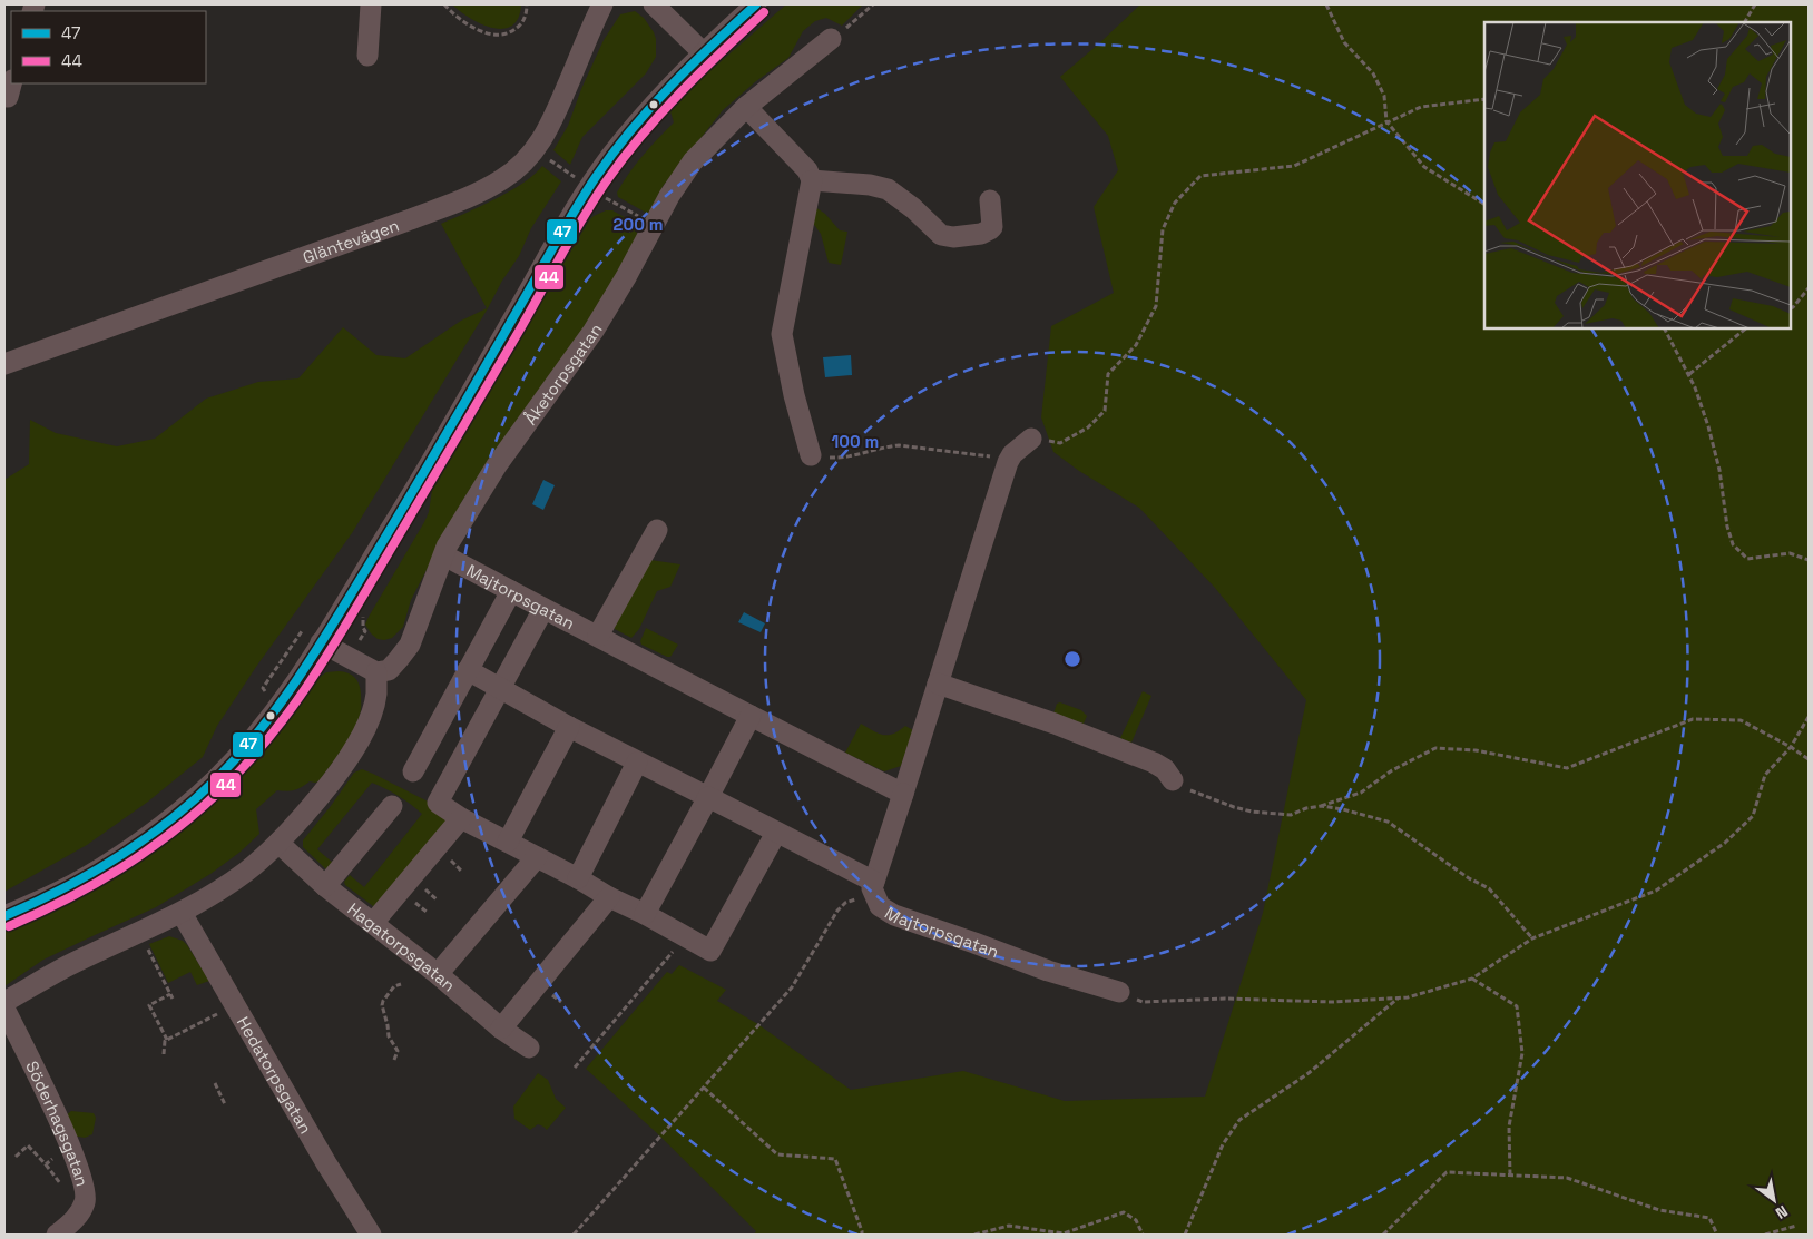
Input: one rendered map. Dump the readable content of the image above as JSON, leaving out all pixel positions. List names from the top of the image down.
{
  "streets": {
    "street": [
      "Gläntevägen",
      "Åketorpsgatan",
      "Majtorpsgatan",
      "Hagatorpsgatan",
      "Hedatorpsgatan",
      "Söderhagsgatan"
    ]
  },
  "crossings": [
    ["Åketorpsgatan", "Majtorpsgatan"]
  ],
  "lines": ["transit line 47", "transit line 44"],
  "legend": ["47", "44"],
  "north": "bottom right",
  "rings": ["200 m", "100 m"]
}
